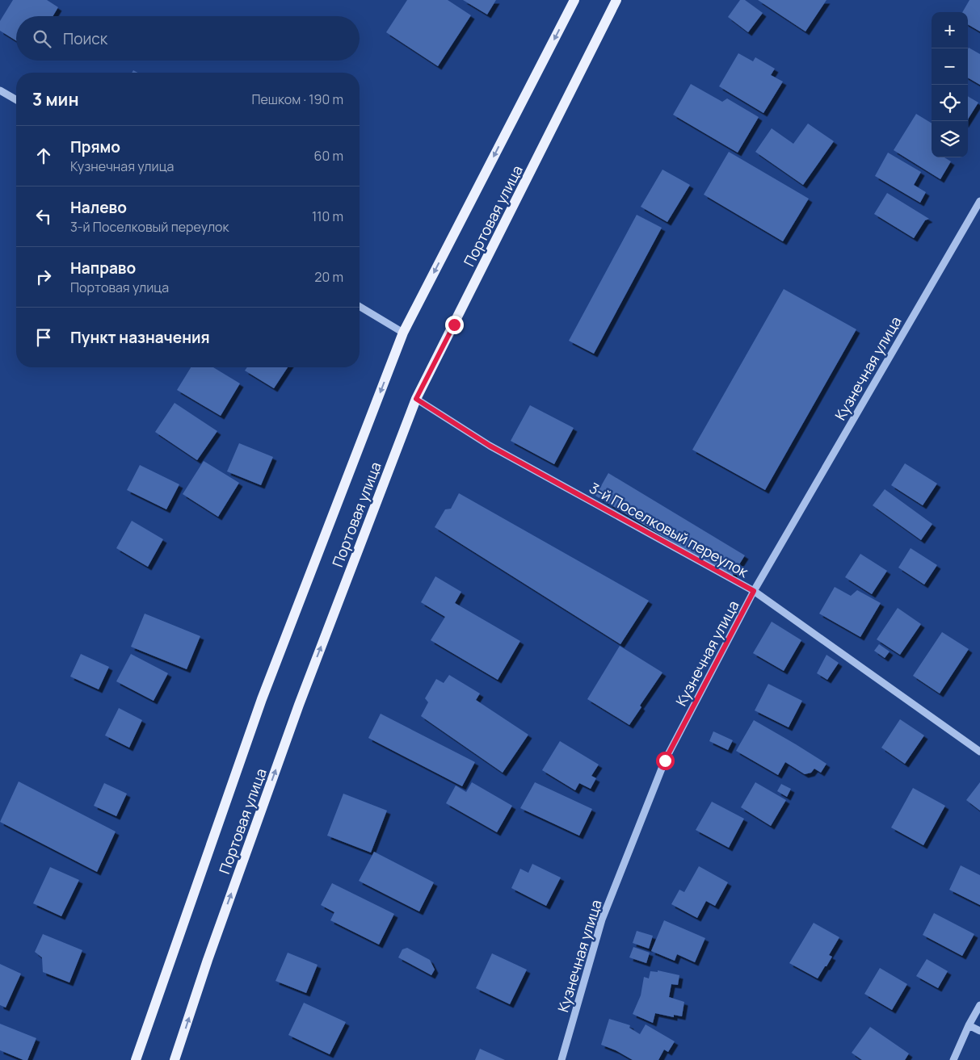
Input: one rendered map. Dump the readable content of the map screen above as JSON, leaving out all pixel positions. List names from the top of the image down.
{
  "streets": {
    "main road": ["Портовая улица"],
    "street": ["Кузнечная улица", "3-й Поселковый переулок"]
  },
  "crossings": [
    ["Портовая улица", "3-й Поселковый переулок"],
    ["Кузнечная улица", "3-й Поселковый переулок"]
  ],
  "page": {
    "map_buttons": ["+", "−"],
    "search": "Поиск",
    "heading": ["3 мин", "Пешком · 190 m"],
    "list": [
      ["Прямо", "Кузнечная улица", "60 m"],
      ["Налево", "3-й Поселковый переулок", "110 m"],
      ["Направо", "Портовая улица", "20 m"],
      "Пункт назначения"
    ]
  }
}
